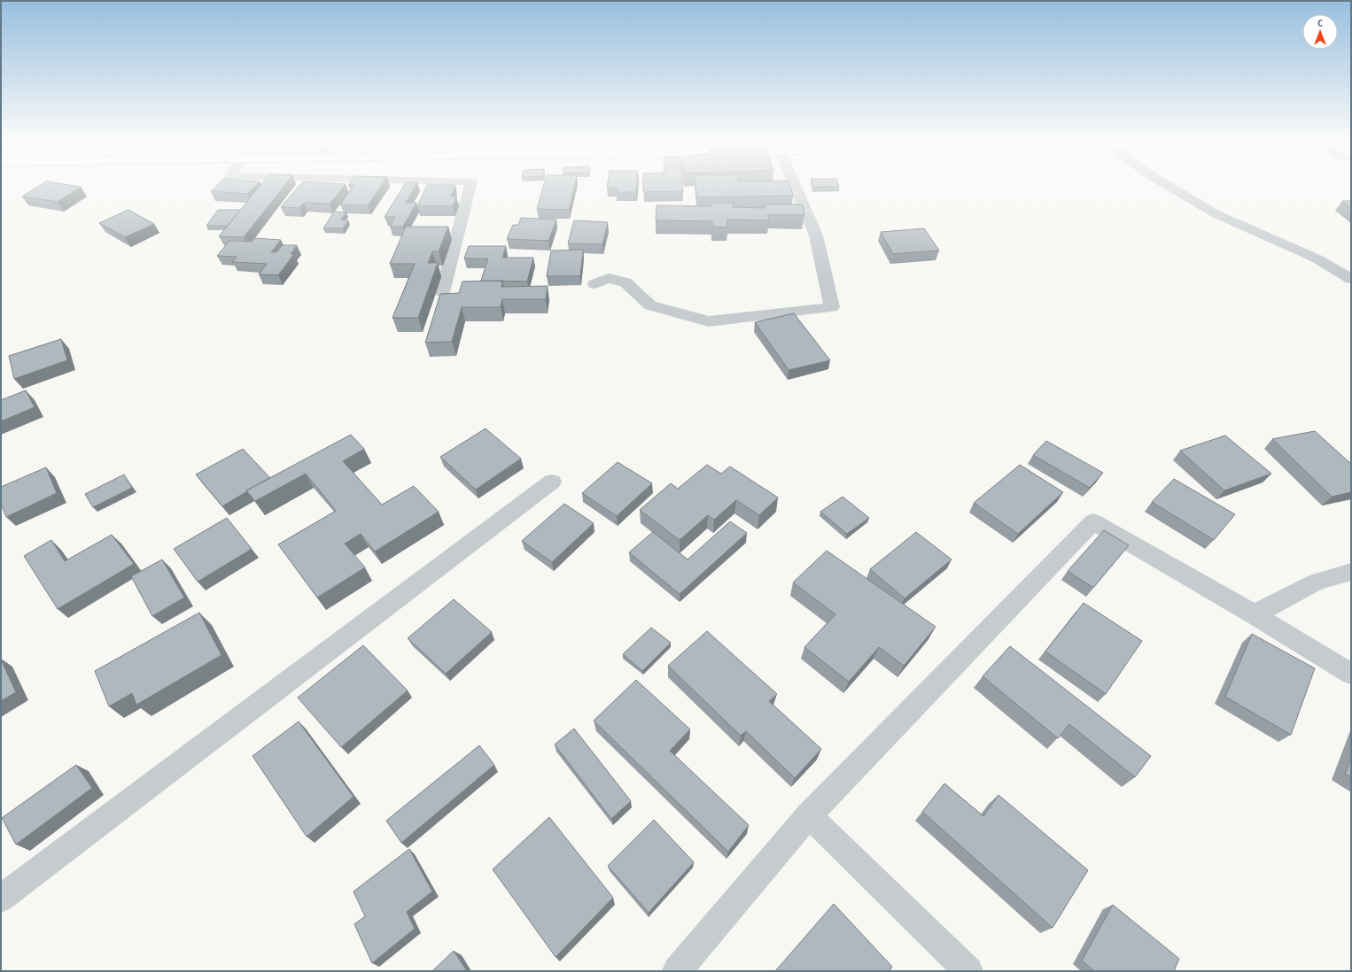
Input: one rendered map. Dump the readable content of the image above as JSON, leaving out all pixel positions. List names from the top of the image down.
{
  "north": "top"
}
